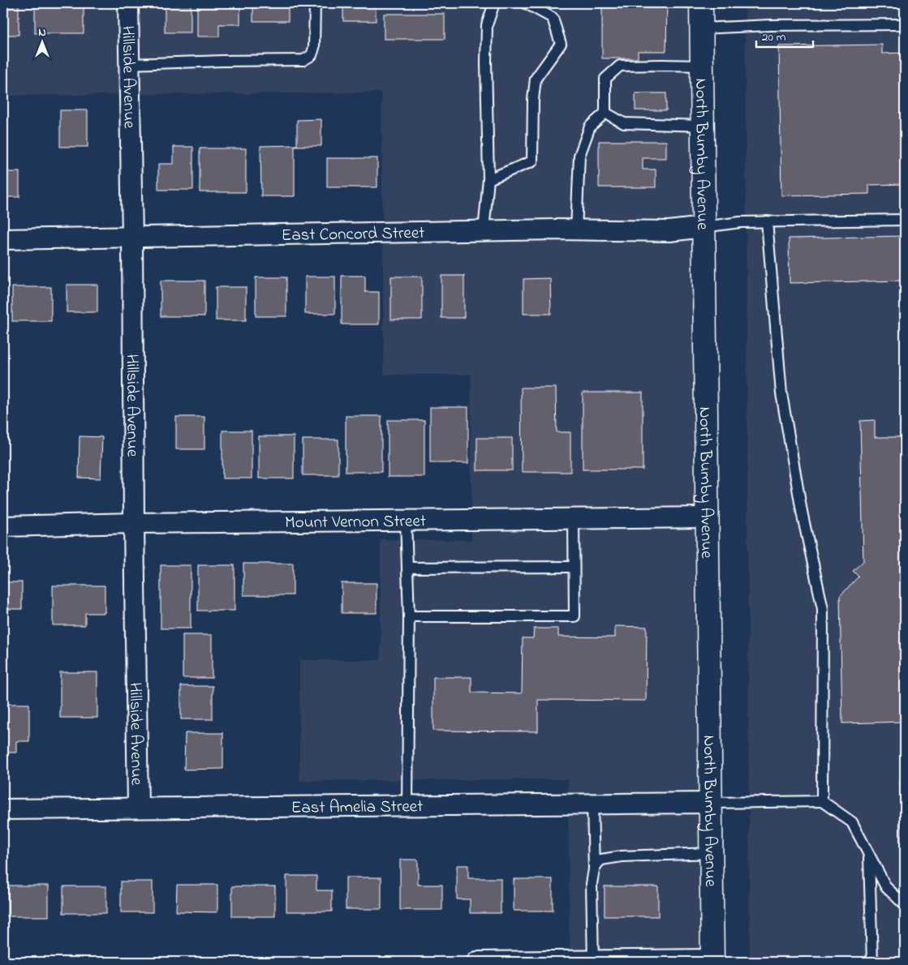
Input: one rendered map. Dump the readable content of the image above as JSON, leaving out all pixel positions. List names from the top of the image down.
{
  "streets": {
    "street": [
      "Hillside Avenue",
      "North Bumby Avenue",
      "East Concord Street",
      "Mount Vernon Street",
      "East Amelia Street"
    ]
  },
  "crossings": [
    ["Hillside Avenue", "East Concord Street"],
    ["Hillside Avenue", "Mount Vernon Street"],
    ["Hillside Avenue", "East Amelia Street"],
    ["North Bumby Avenue", "East Concord Street"],
    ["North Bumby Avenue", "Mount Vernon Street"],
    ["North Bumby Avenue", "East Amelia Street"]
  ],
  "scale_bar": "20 m",
  "north": "top"
}
